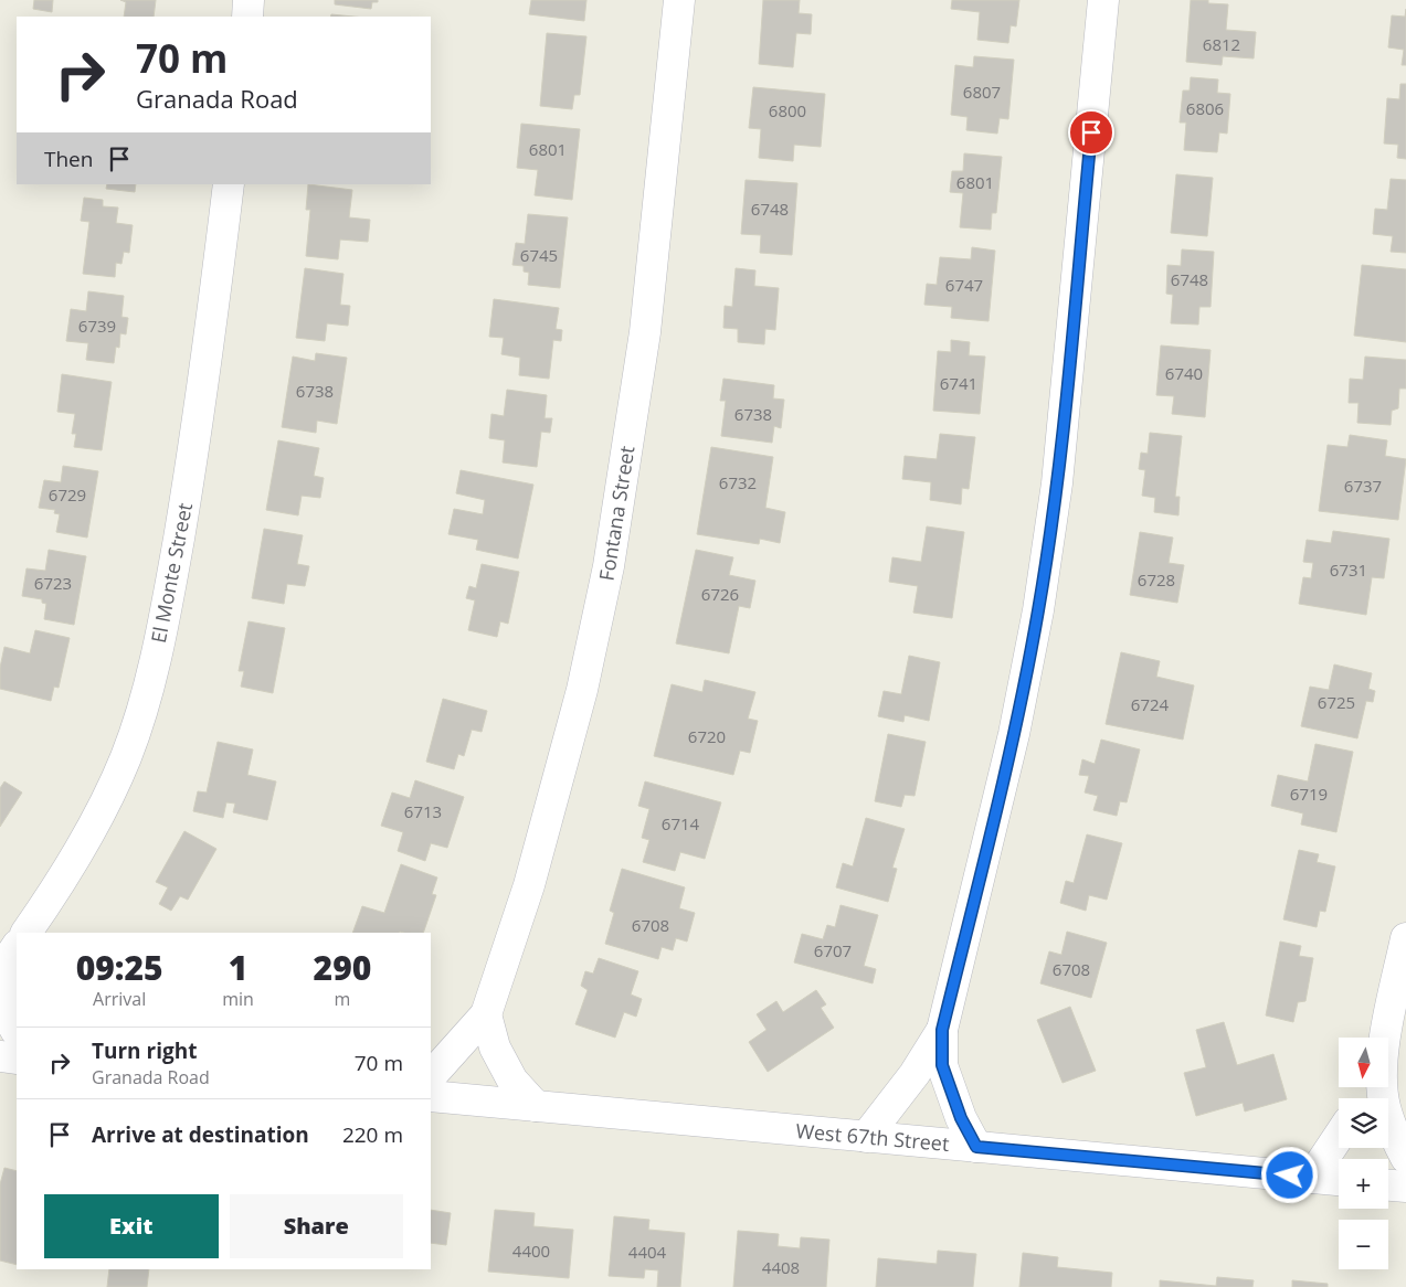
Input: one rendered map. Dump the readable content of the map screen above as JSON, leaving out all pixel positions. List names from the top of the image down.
{
  "streets": {
    "street": ["Fontana Street", "El Monte Street", "West 67th Street"]
  },
  "house_numbers": [
    "6812",
    "6807",
    "6806",
    "6800",
    "6801",
    "6801",
    "6748",
    "6745",
    "6748",
    "6747",
    "6739",
    "6740",
    "6741",
    "6738",
    "6738",
    "6732",
    "6737",
    "6729",
    "6731",
    "6728",
    "6723",
    "6726",
    "6725",
    "6724",
    "6720",
    "6719",
    "6713",
    "6714",
    "6708",
    "6707",
    "6708",
    "4400",
    "4404",
    "4408"
  ],
  "north": "bottom",
  "page": {
    "turn": ["70 m", "Granada Road"],
    "then": "Then",
    "eta": [
      "09:25",
      "Arrival",
      "1",
      "min",
      "290",
      "m"
    ],
    "list": [
      {
        "name": "Turn right",
        "note": "Granada Road",
        "value": "70 m"
      },
      {
        "name": "Arrive at destination",
        "value": "220 m"
      }
    ],
    "map_buttons": ["+", "−"],
    "buttons": ["Exit", "Share"]
  }
}
